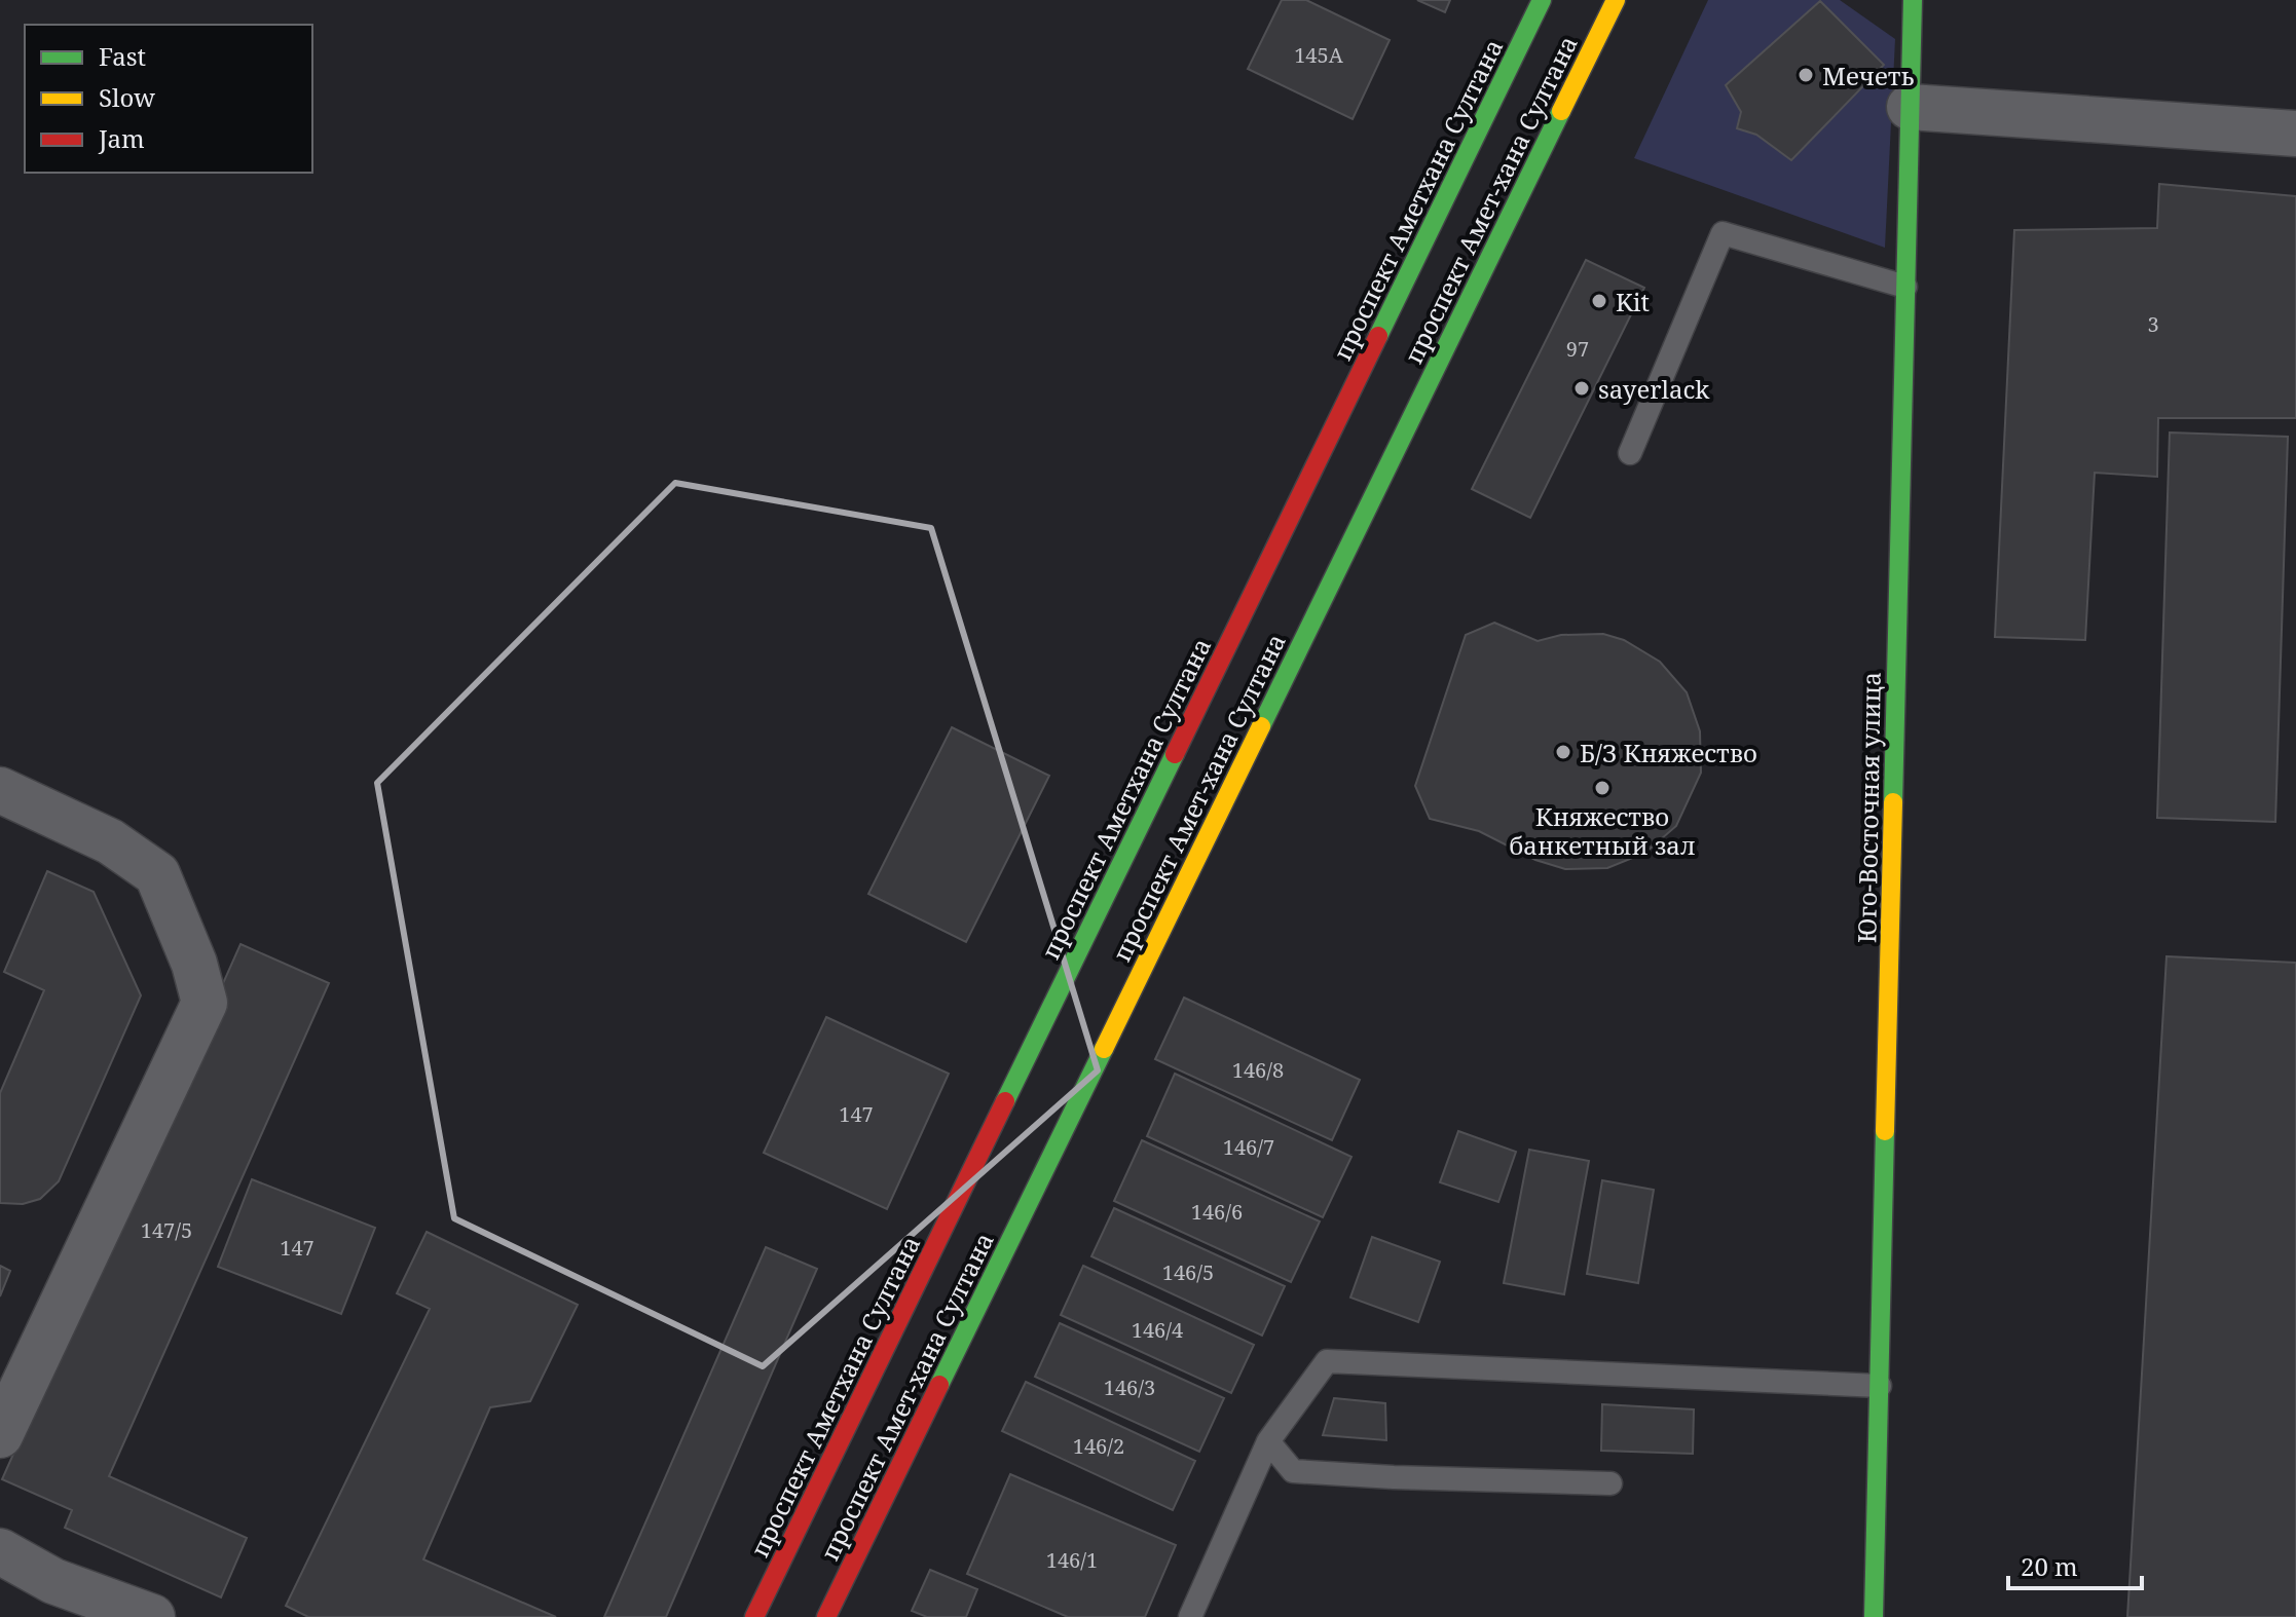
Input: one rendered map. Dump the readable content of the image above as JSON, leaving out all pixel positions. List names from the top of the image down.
{
  "streets": {
    "main road": ["проспект Аметхана Султана", "проспект Амет-хана Султана", "Юго-Восточная улица"]
  },
  "places": [
    "Мечеть",
    "Kit",
    "sayerlack",
    "Б/З Княжество",
    "Княжество банкетный зал"
  ],
  "house_numbers": [
    "145А",
    "3",
    "97",
    "146/8",
    "147",
    "146/7",
    "146/6",
    "147/5",
    "147",
    "146/5",
    "146/4",
    "146/3",
    "146/2",
    "146/1"
  ],
  "legend": ["Fast", "Slow", "Jam"],
  "scale_bar": "20 m"
}
